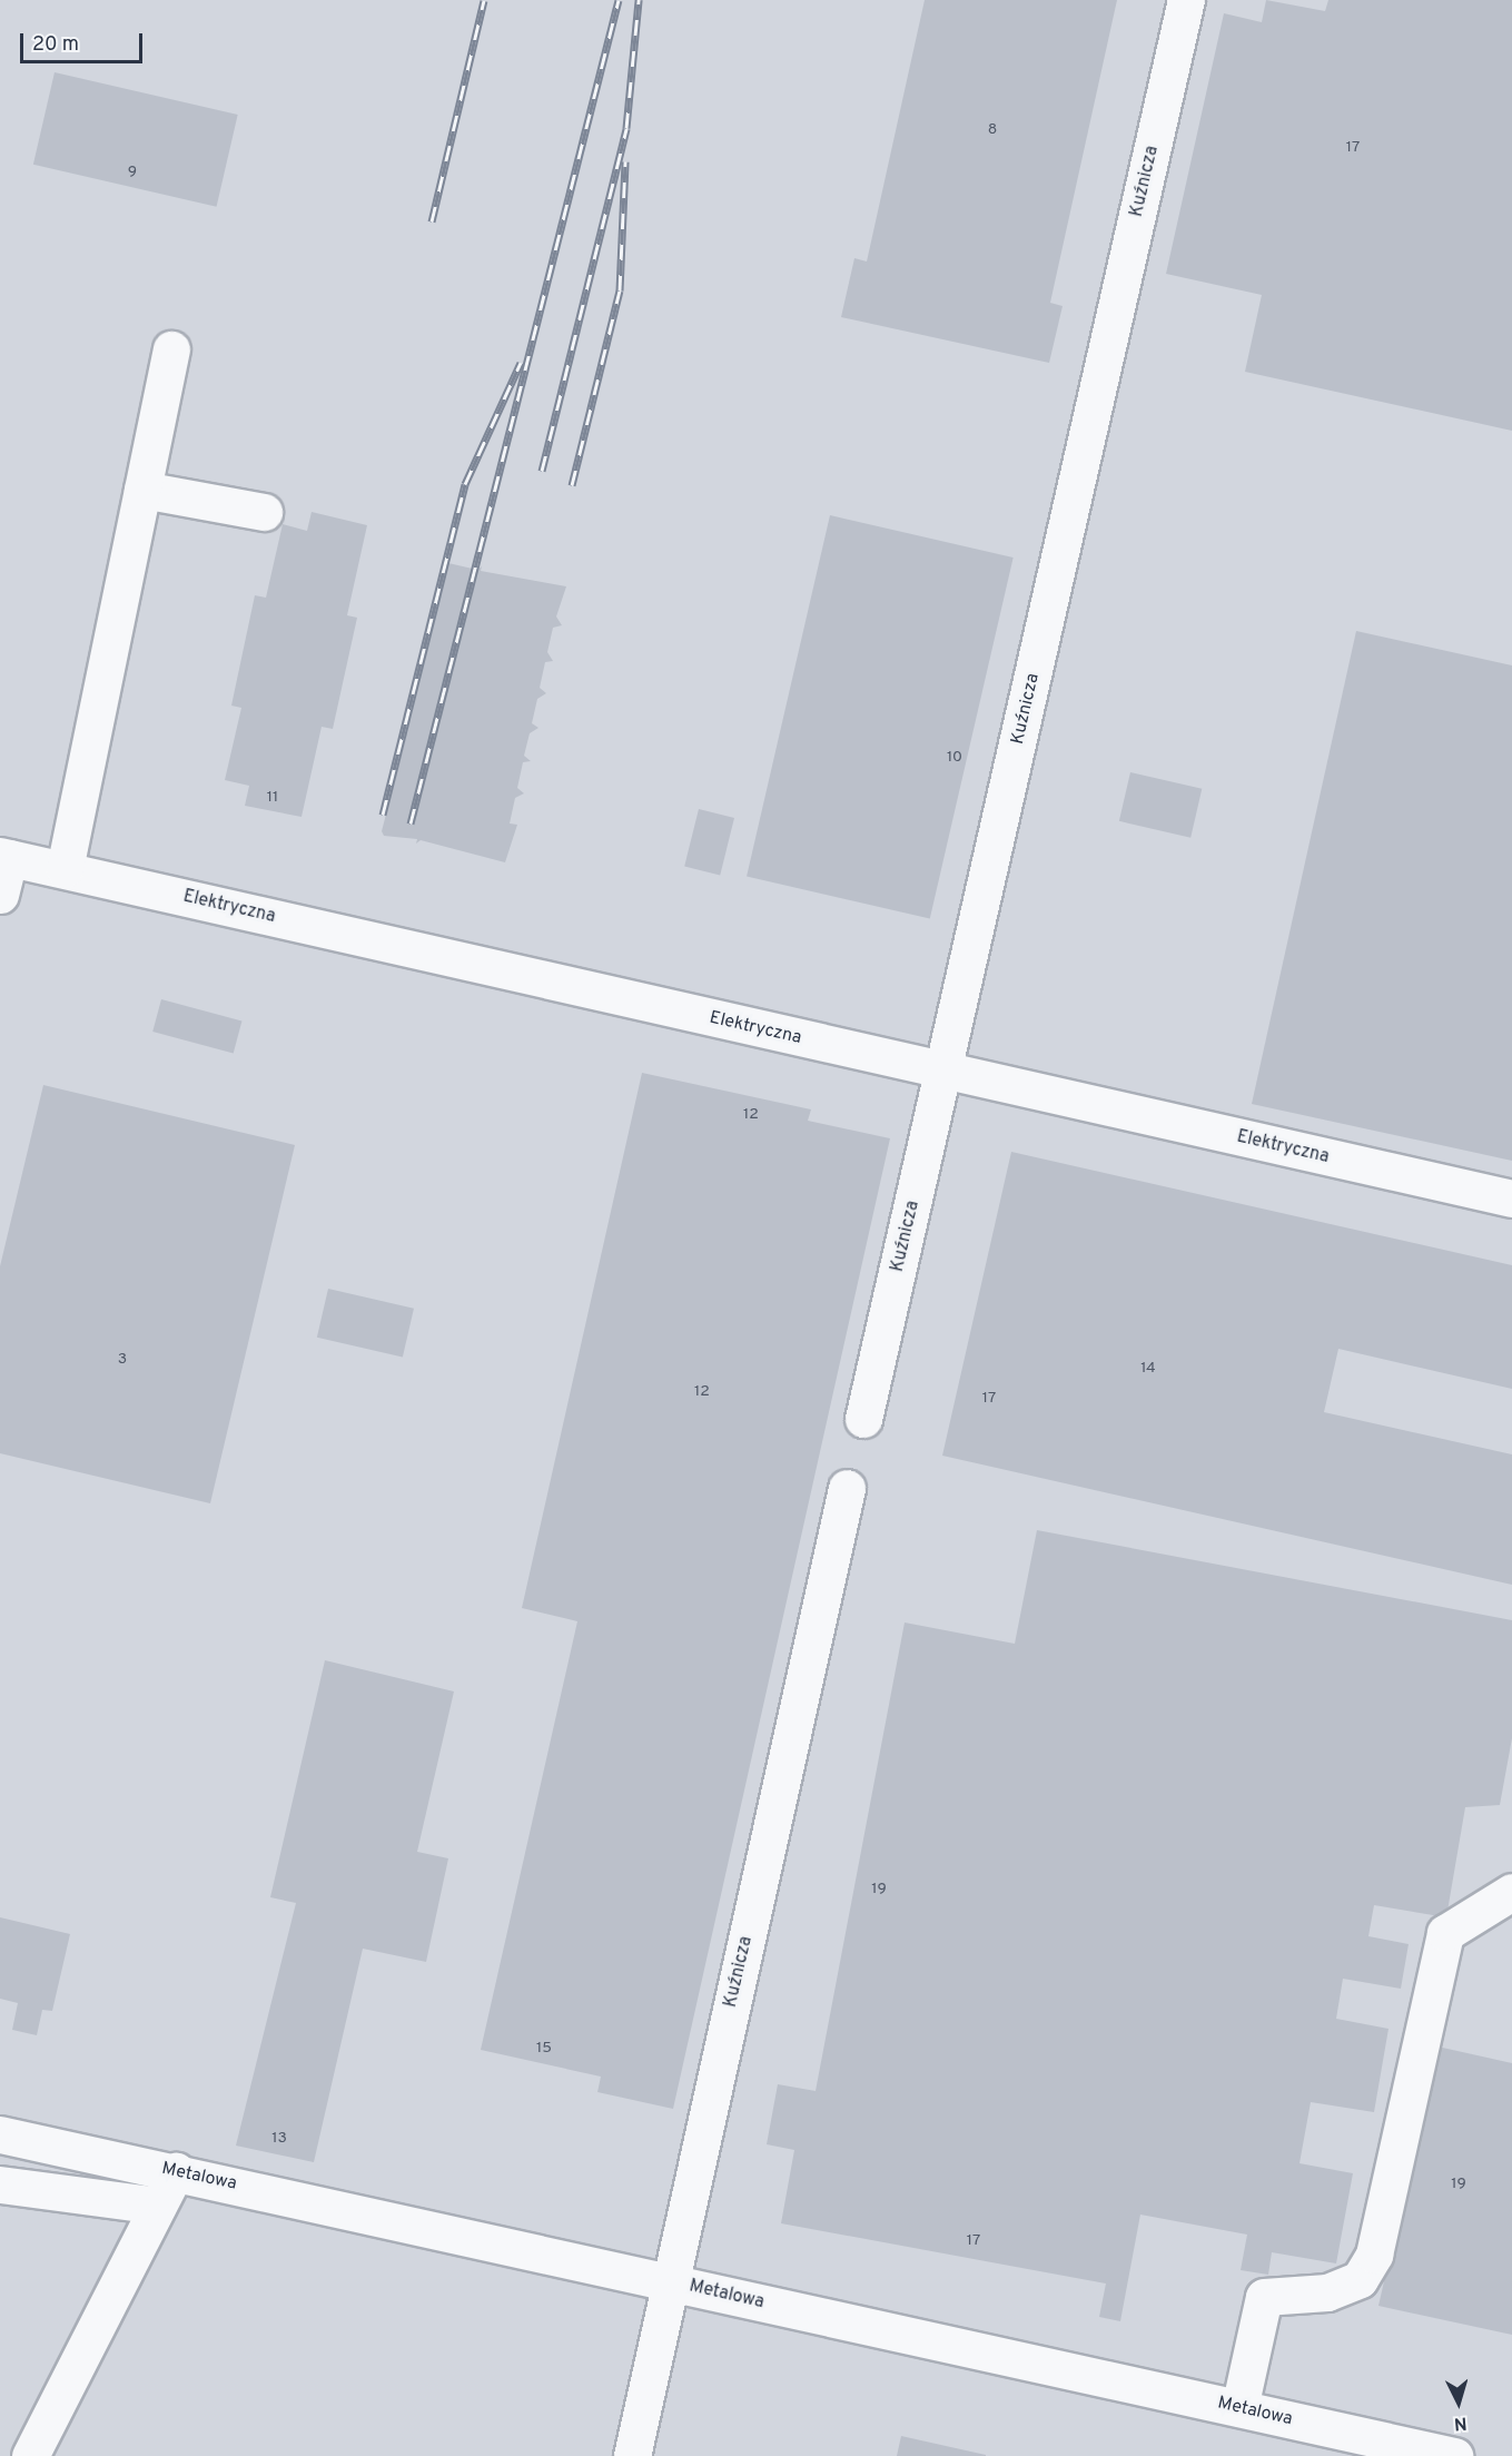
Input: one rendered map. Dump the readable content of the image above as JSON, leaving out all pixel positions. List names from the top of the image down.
{
  "streets": {
    "street": ["Kuźnicza", "Elektryczna", "Metalowa"]
  },
  "crossings": [
    ["Kuźnicza", "Elektryczna"],
    ["Kuźnicza", "Metalowa"]
  ],
  "house_numbers": [
    "8",
    "17",
    "9",
    "10",
    "11",
    "12",
    "3",
    "14",
    "12",
    "17",
    "19",
    "15",
    "13",
    "19",
    "17"
  ],
  "scale_bar": "20 m",
  "north": "bottom"
}
